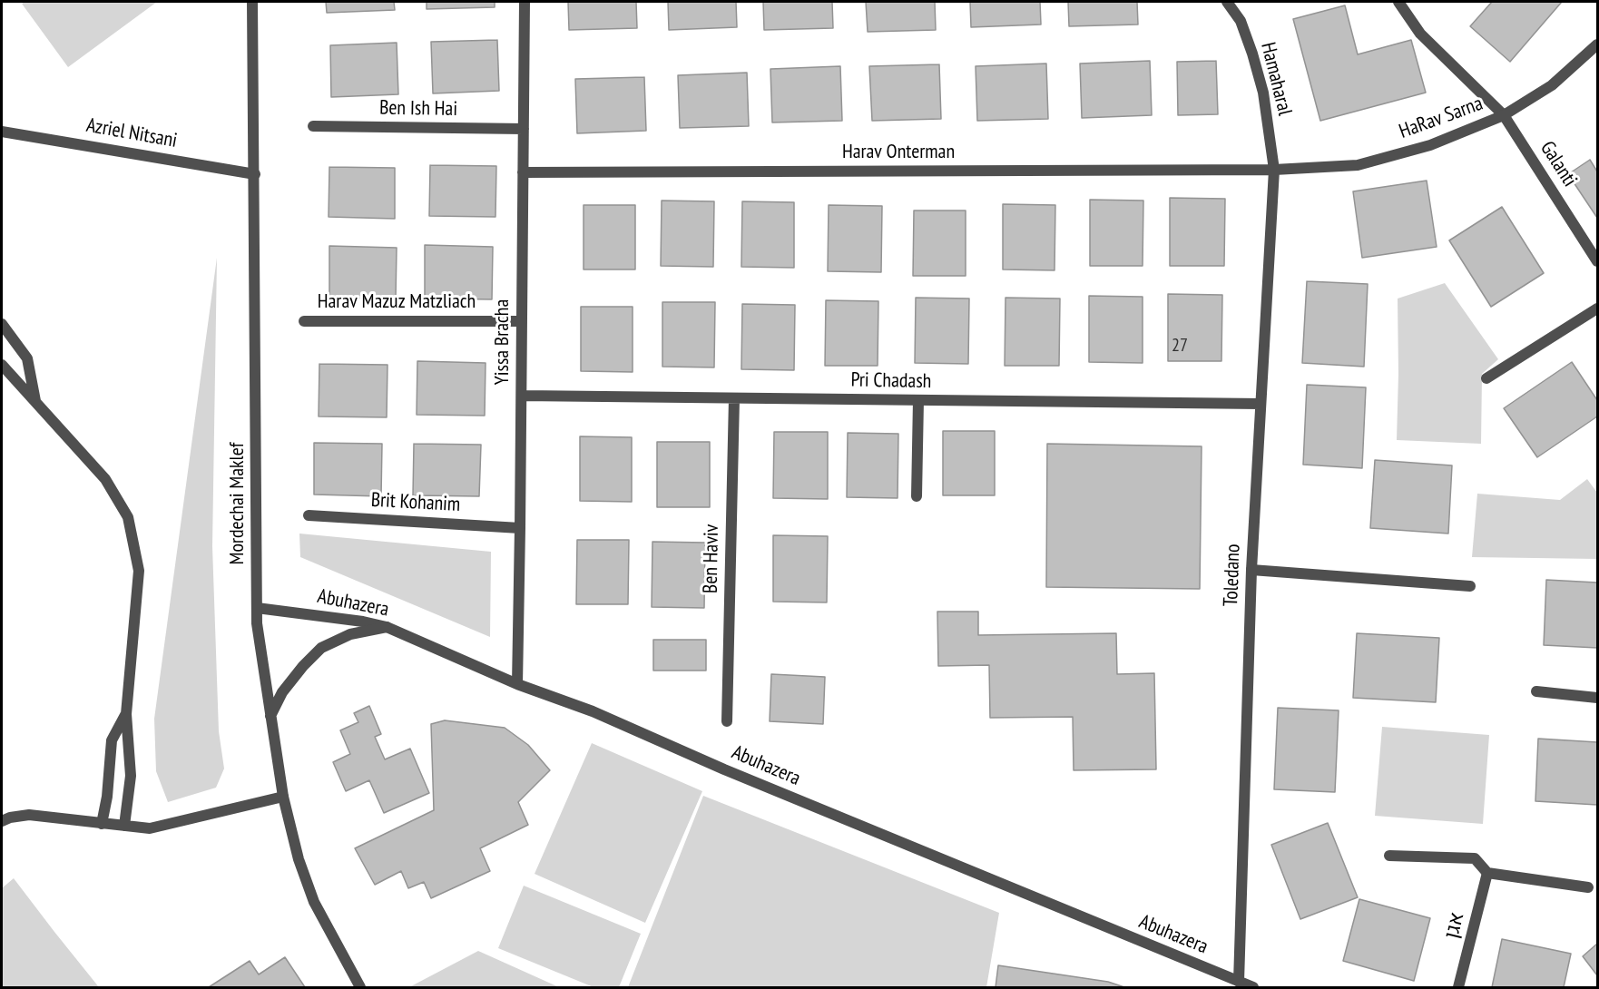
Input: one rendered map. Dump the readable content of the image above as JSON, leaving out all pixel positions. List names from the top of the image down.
{
  "streets": {
    "street": [
      "Hamaharal",
      "Ben Ish Hai",
      "HaRav Sarna",
      "Azriel Nitsani",
      "Harav Onterman",
      "Galanti",
      "Harav Mazuz Matzliach",
      "Yissa Bracha",
      "Pri Chadash",
      "Brit Kohanim",
      "Mordechai Maklef",
      "Ben Haviv",
      "Toledano",
      "Abuhazera",
      "אגן"
    ]
  },
  "crossings": [
    ["Hamaharal", "HaRav Sarna"],
    ["Hamaharal", "Harav Onterman"],
    ["Hamaharal", "Toledano"],
    ["Ben Ish Hai", "Yissa Bracha"],
    ["HaRav Sarna", "Harav Onterman"],
    ["HaRav Sarna", "Galanti"],
    ["HaRav Sarna", "Toledano"],
    ["Azriel Nitsani", "Mordechai Maklef"],
    ["Harav Onterman", "Yissa Bracha"],
    ["Harav Onterman", "Toledano"],
    ["Harav Mazuz Matzliach", "Yissa Bracha"],
    ["Yissa Bracha", "Pri Chadash"],
    ["Yissa Bracha", "Brit Kohanim"],
    ["Yissa Bracha", "Abuhazera"],
    ["Pri Chadash", "Ben Haviv"],
    ["Pri Chadash", "Toledano"],
    ["Mordechai Maklef", "Abuhazera"],
    ["Toledano", "Abuhazera"]
  ],
  "house_numbers": ["27"]
}
